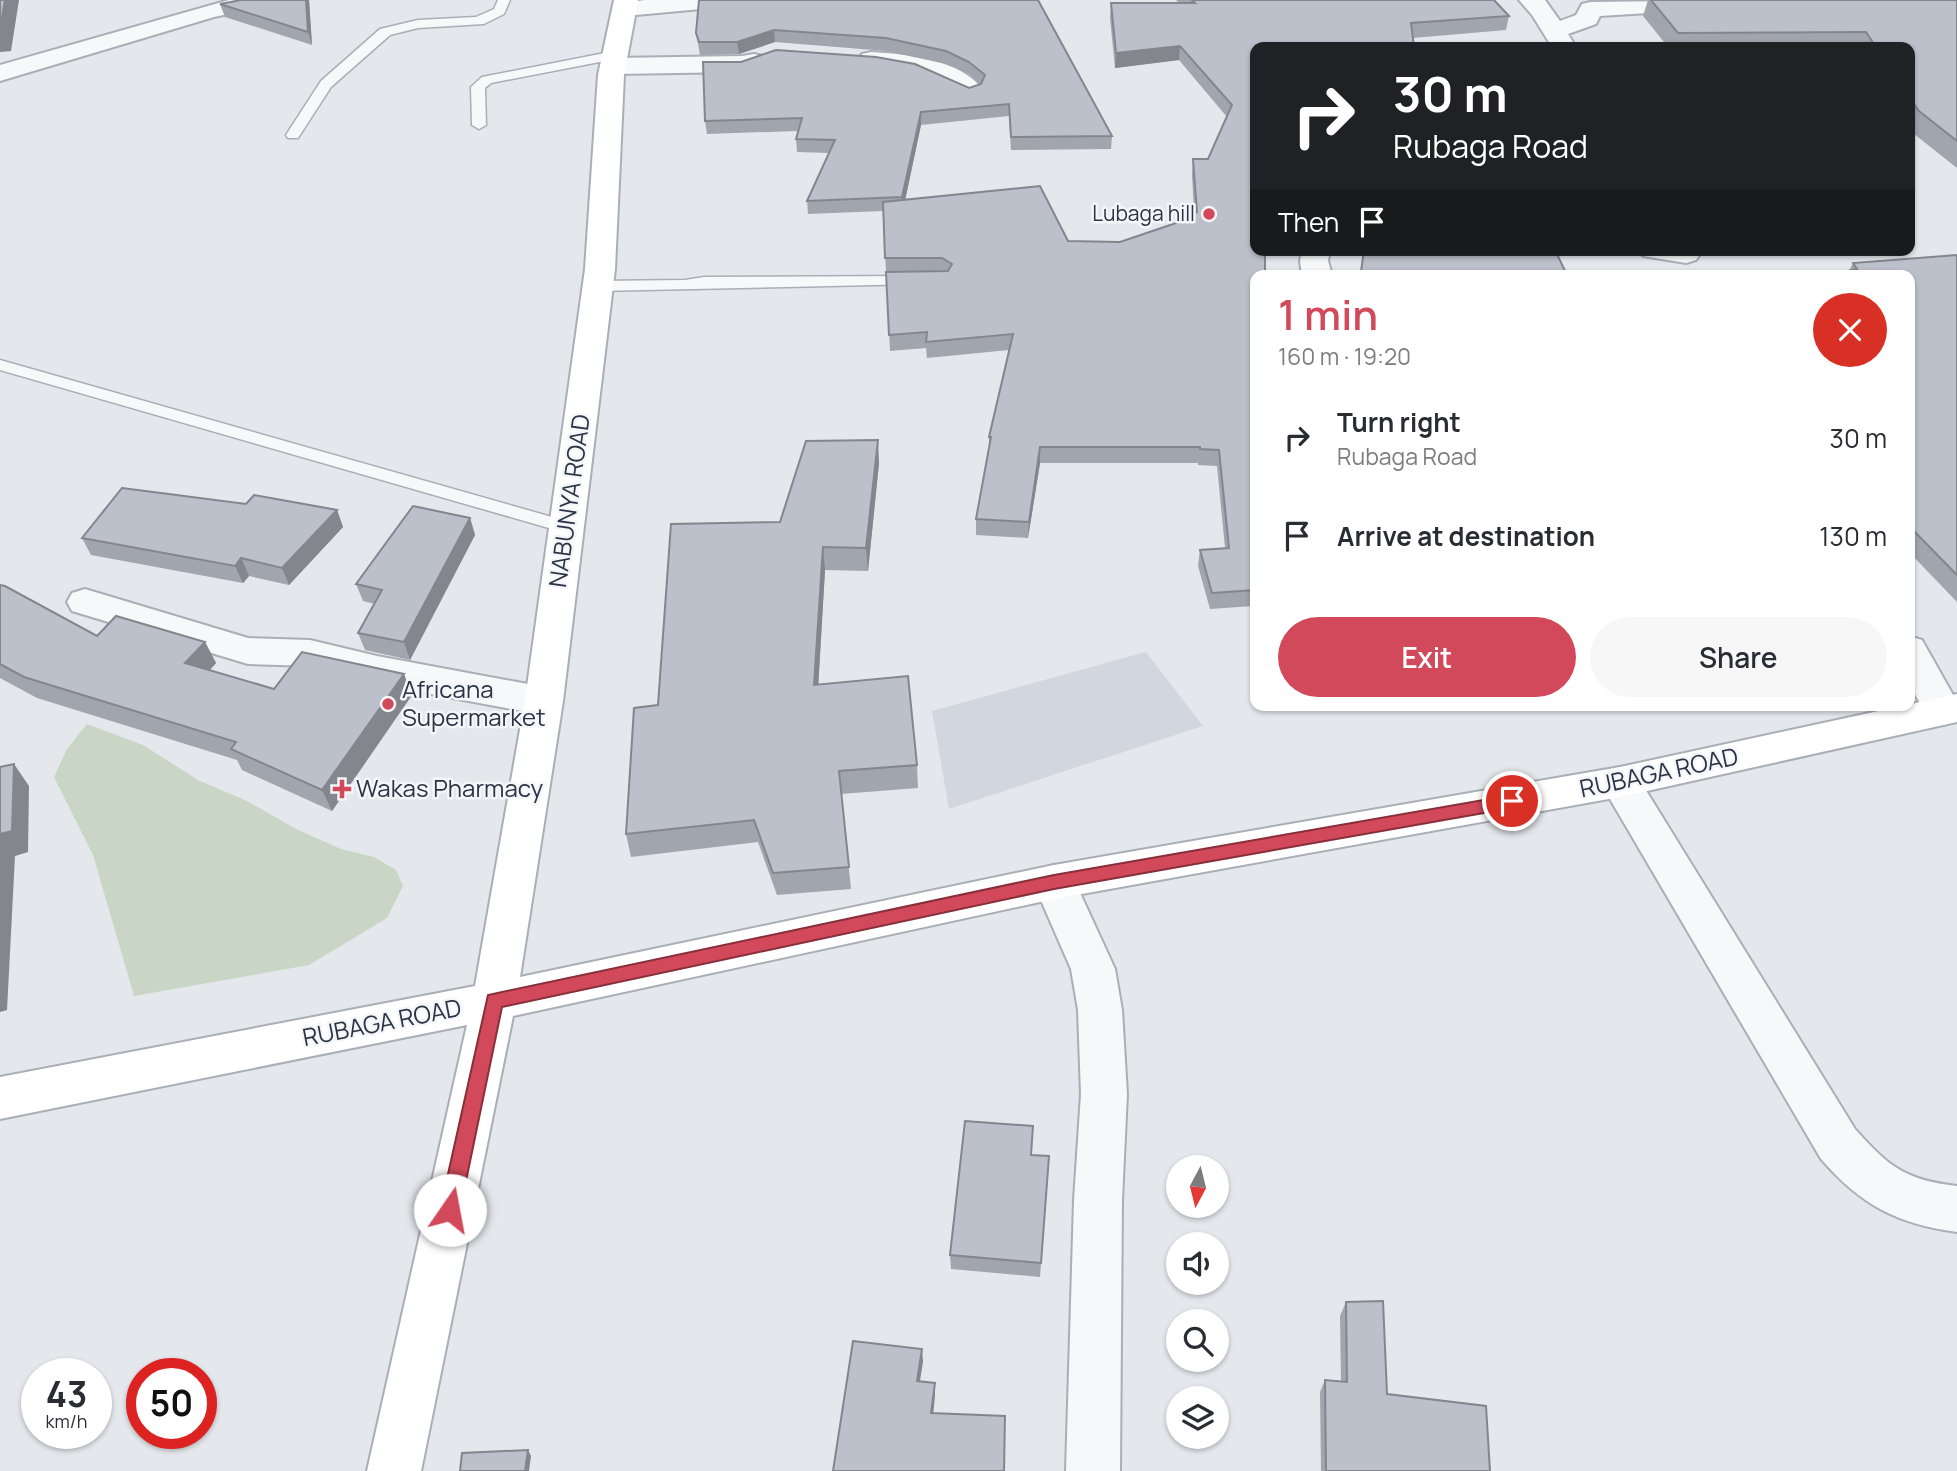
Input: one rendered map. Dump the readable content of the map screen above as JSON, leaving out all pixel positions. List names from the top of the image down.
{
  "streets": {
    "main road": ["NABUNYA ROAD", "RUBAGA ROAD"]
  },
  "crossings": [
    ["NABUNYA ROAD", "RUBAGA ROAD"]
  ],
  "places": {
    "other": ["Lubaga hill", "Africana Supermarket"],
    "health": ["Wakas Pharmacy"]
  },
  "north": "bottom",
  "page": {
    "turn": ["30 m", "Rubaga Road"],
    "then": "Then",
    "heading": ["1 min", "160 m · 19:20"],
    "list": [
      {
        "name": "Turn right",
        "note": "Rubaga Road",
        "value": "30 m"
      },
      {
        "name": "Arrive at destination",
        "value": "130 m"
      }
    ],
    "buttons": ["Exit", "Share"],
    "speed": "43 km/h",
    "limit": "50"
  }
}
